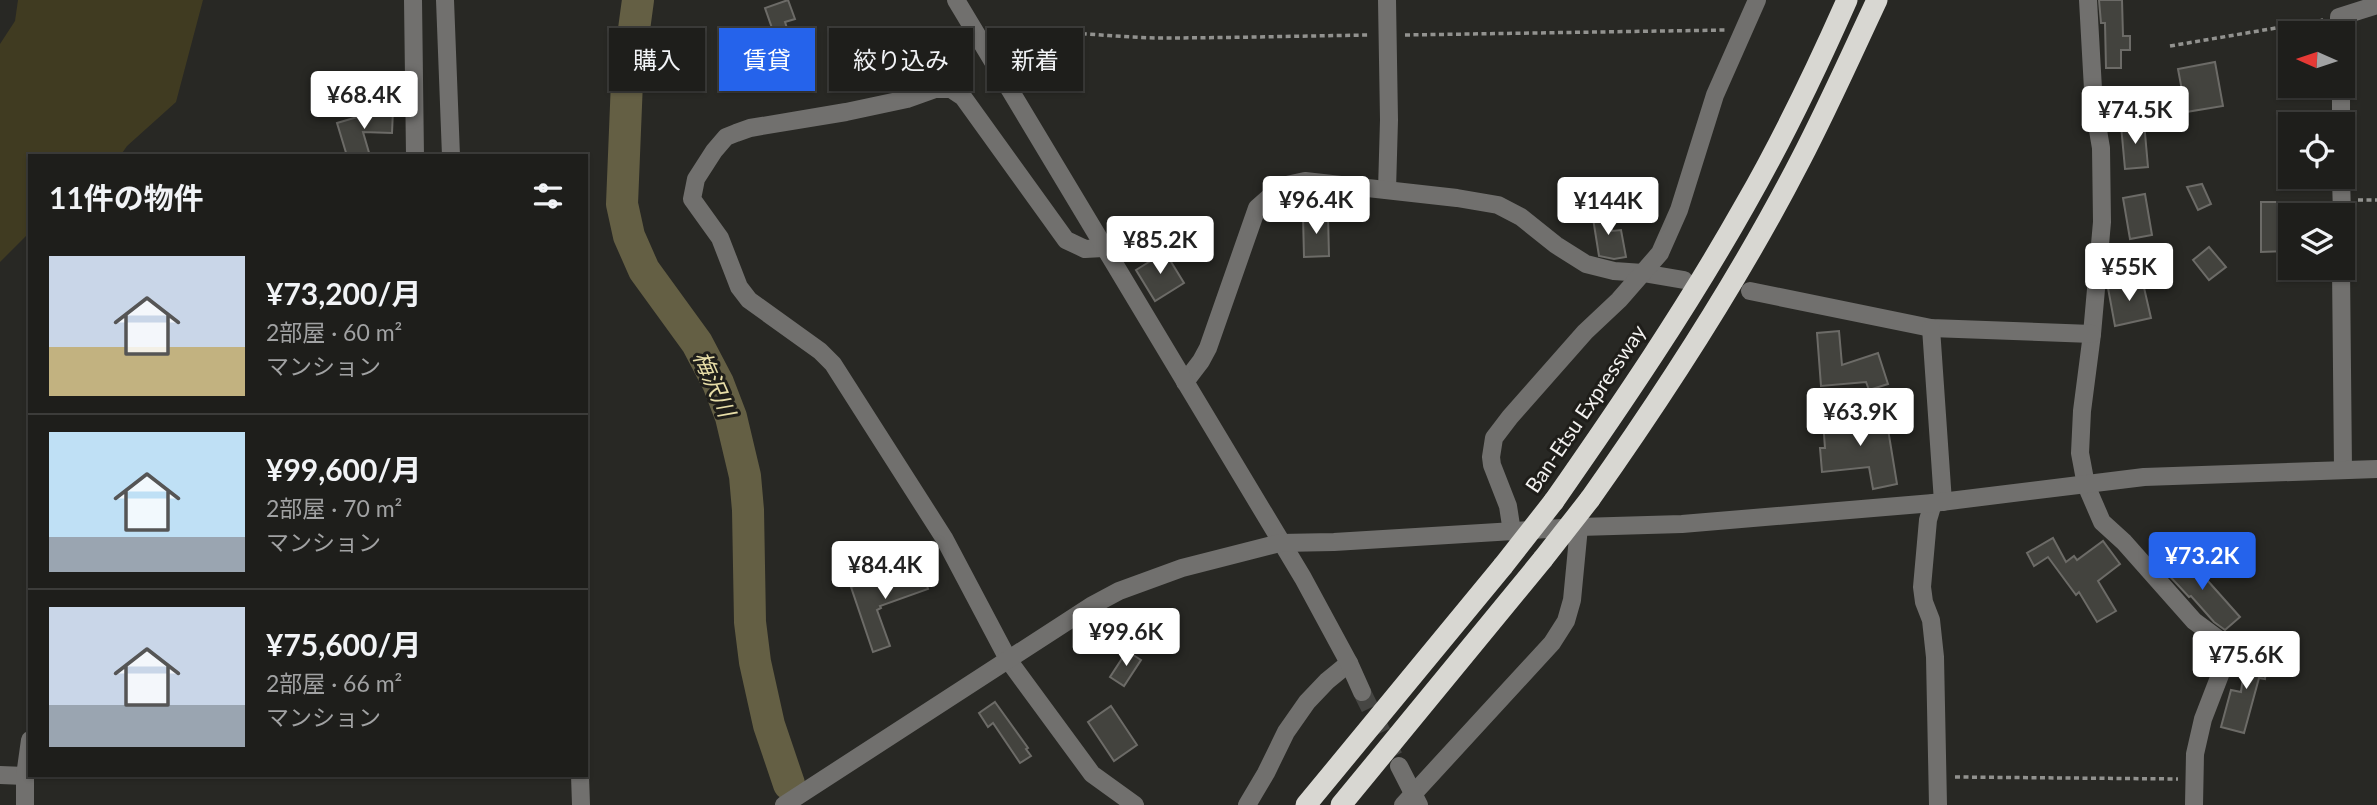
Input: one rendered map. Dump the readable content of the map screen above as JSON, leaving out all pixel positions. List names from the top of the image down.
{
  "streets": {
    "highway": ["Ban-Etsu Expressway"]
  },
  "water": ["梅沢川"],
  "north": "left",
  "page": {
    "chip": [
      "購入",
      "賃貸",
      "絞り込み",
      "新着"
    ],
    "price": [
      "¥68.4K",
      "¥74.5K",
      "¥96.4K",
      "¥144K",
      "¥85.2K",
      "¥55K",
      "¥63.9K",
      "¥73.2K",
      "¥84.4K",
      "¥99.6K",
      "¥75.6K"
    ],
    "heading": "11件の物件",
    "list": [
      {
        "name": "¥73,200/月",
        "note": "2部屋 · 60 m² · マンション"
      },
      {
        "name": "¥99,600/月",
        "note": "2部屋 · 70 m² · マンション"
      },
      {
        "name": "¥75,600/月",
        "note": "2部屋 · 66 m² · マンション"
      }
    ]
  }
}
